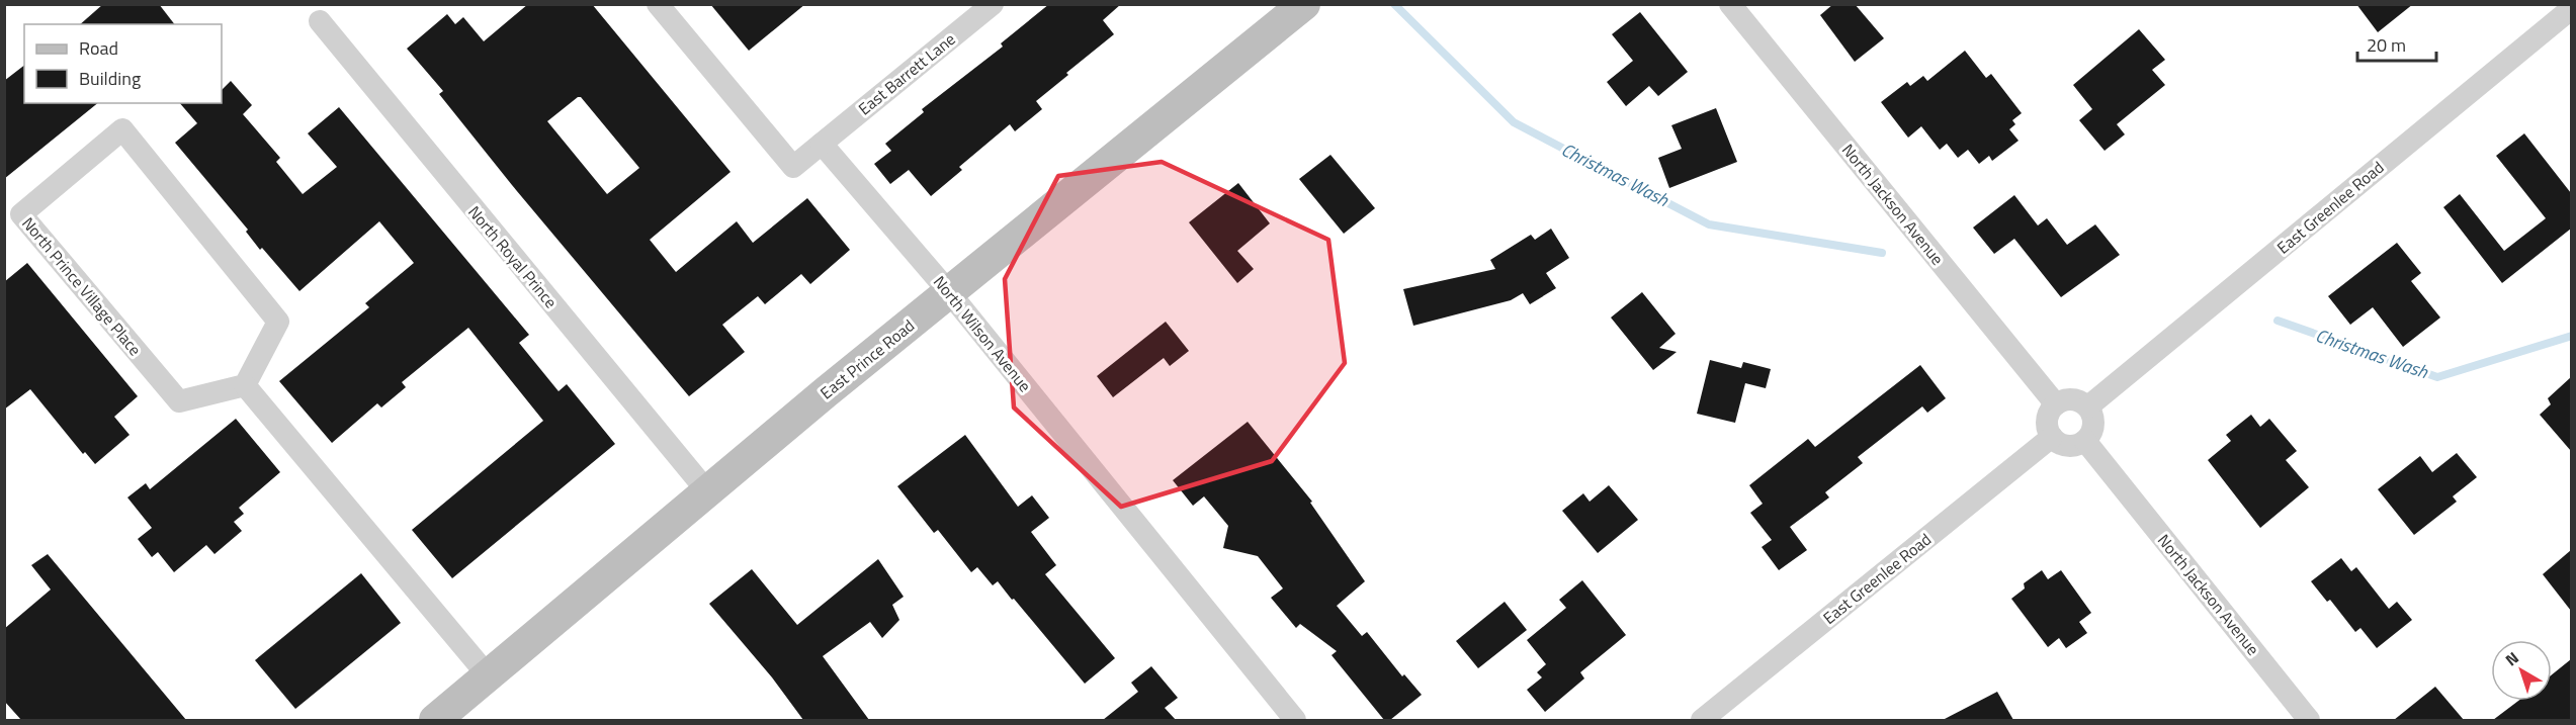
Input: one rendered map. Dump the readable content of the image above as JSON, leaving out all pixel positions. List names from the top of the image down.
{
  "streets": {
    "main road": ["East Prince Road"],
    "street": [
      "East Barrett Lane",
      "North Jackson Avenue",
      "East Greenlee Road",
      "North Royal Prince",
      "North Prince Village Place",
      "North Wilson Avenue"
    ]
  },
  "crossings": [
    ["East Barrett Lane", "North Wilson Avenue"],
    ["North Jackson Avenue", "East Greenlee Road"],
    ["North Royal Prince", "East Prince Road"],
    ["North Wilson Avenue", "East Prince Road"]
  ],
  "water": ["Christmas Wash"],
  "legend": ["Road", "Building"],
  "scale_bar": "20 m",
  "north": "top left"
}
